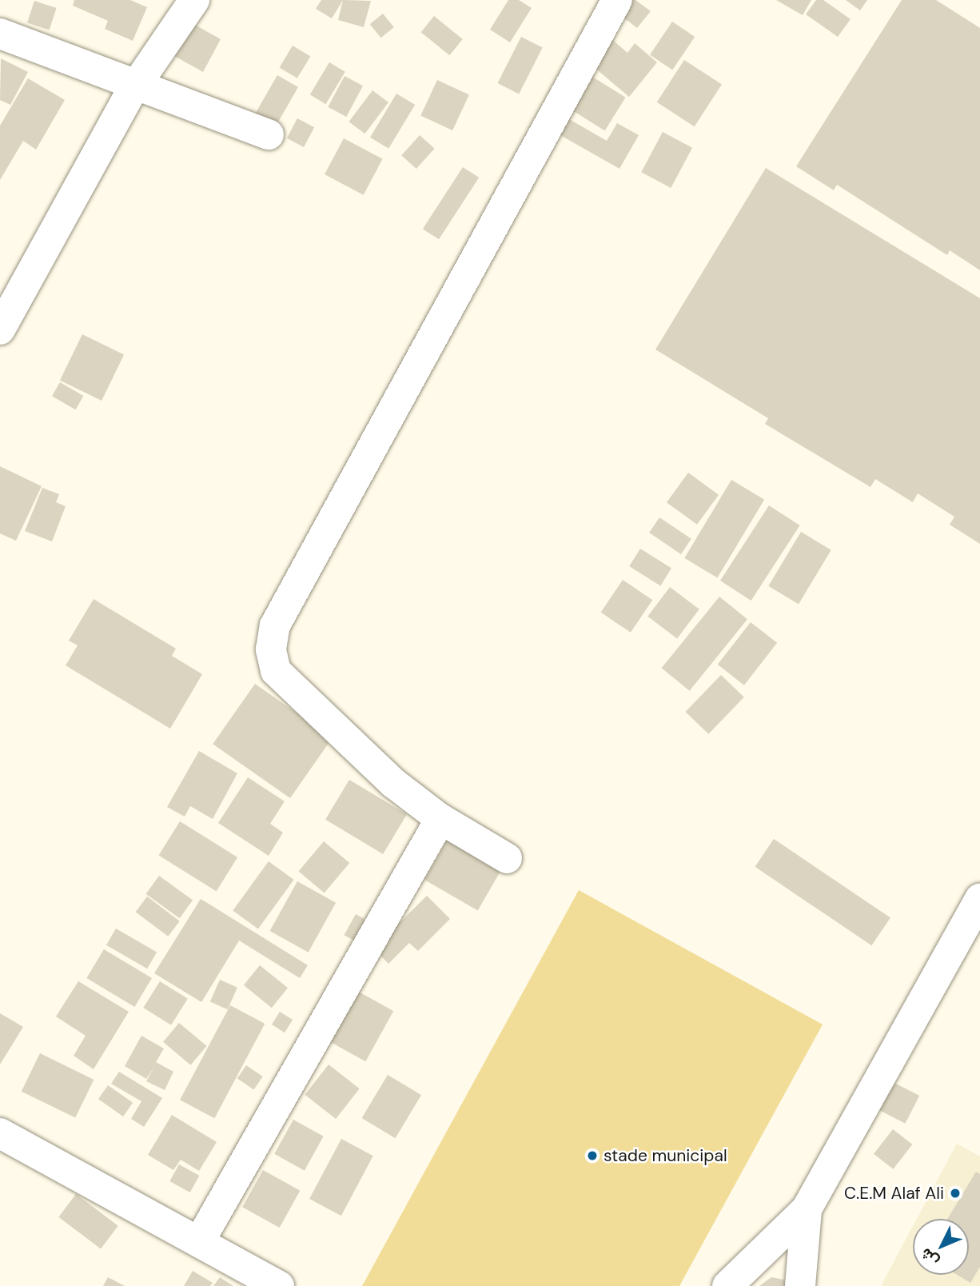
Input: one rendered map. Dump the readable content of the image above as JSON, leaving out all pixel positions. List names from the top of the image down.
{
  "places": ["stade municipal", "C.E.M Alaf Ali"],
  "north": "bottom left"
}
